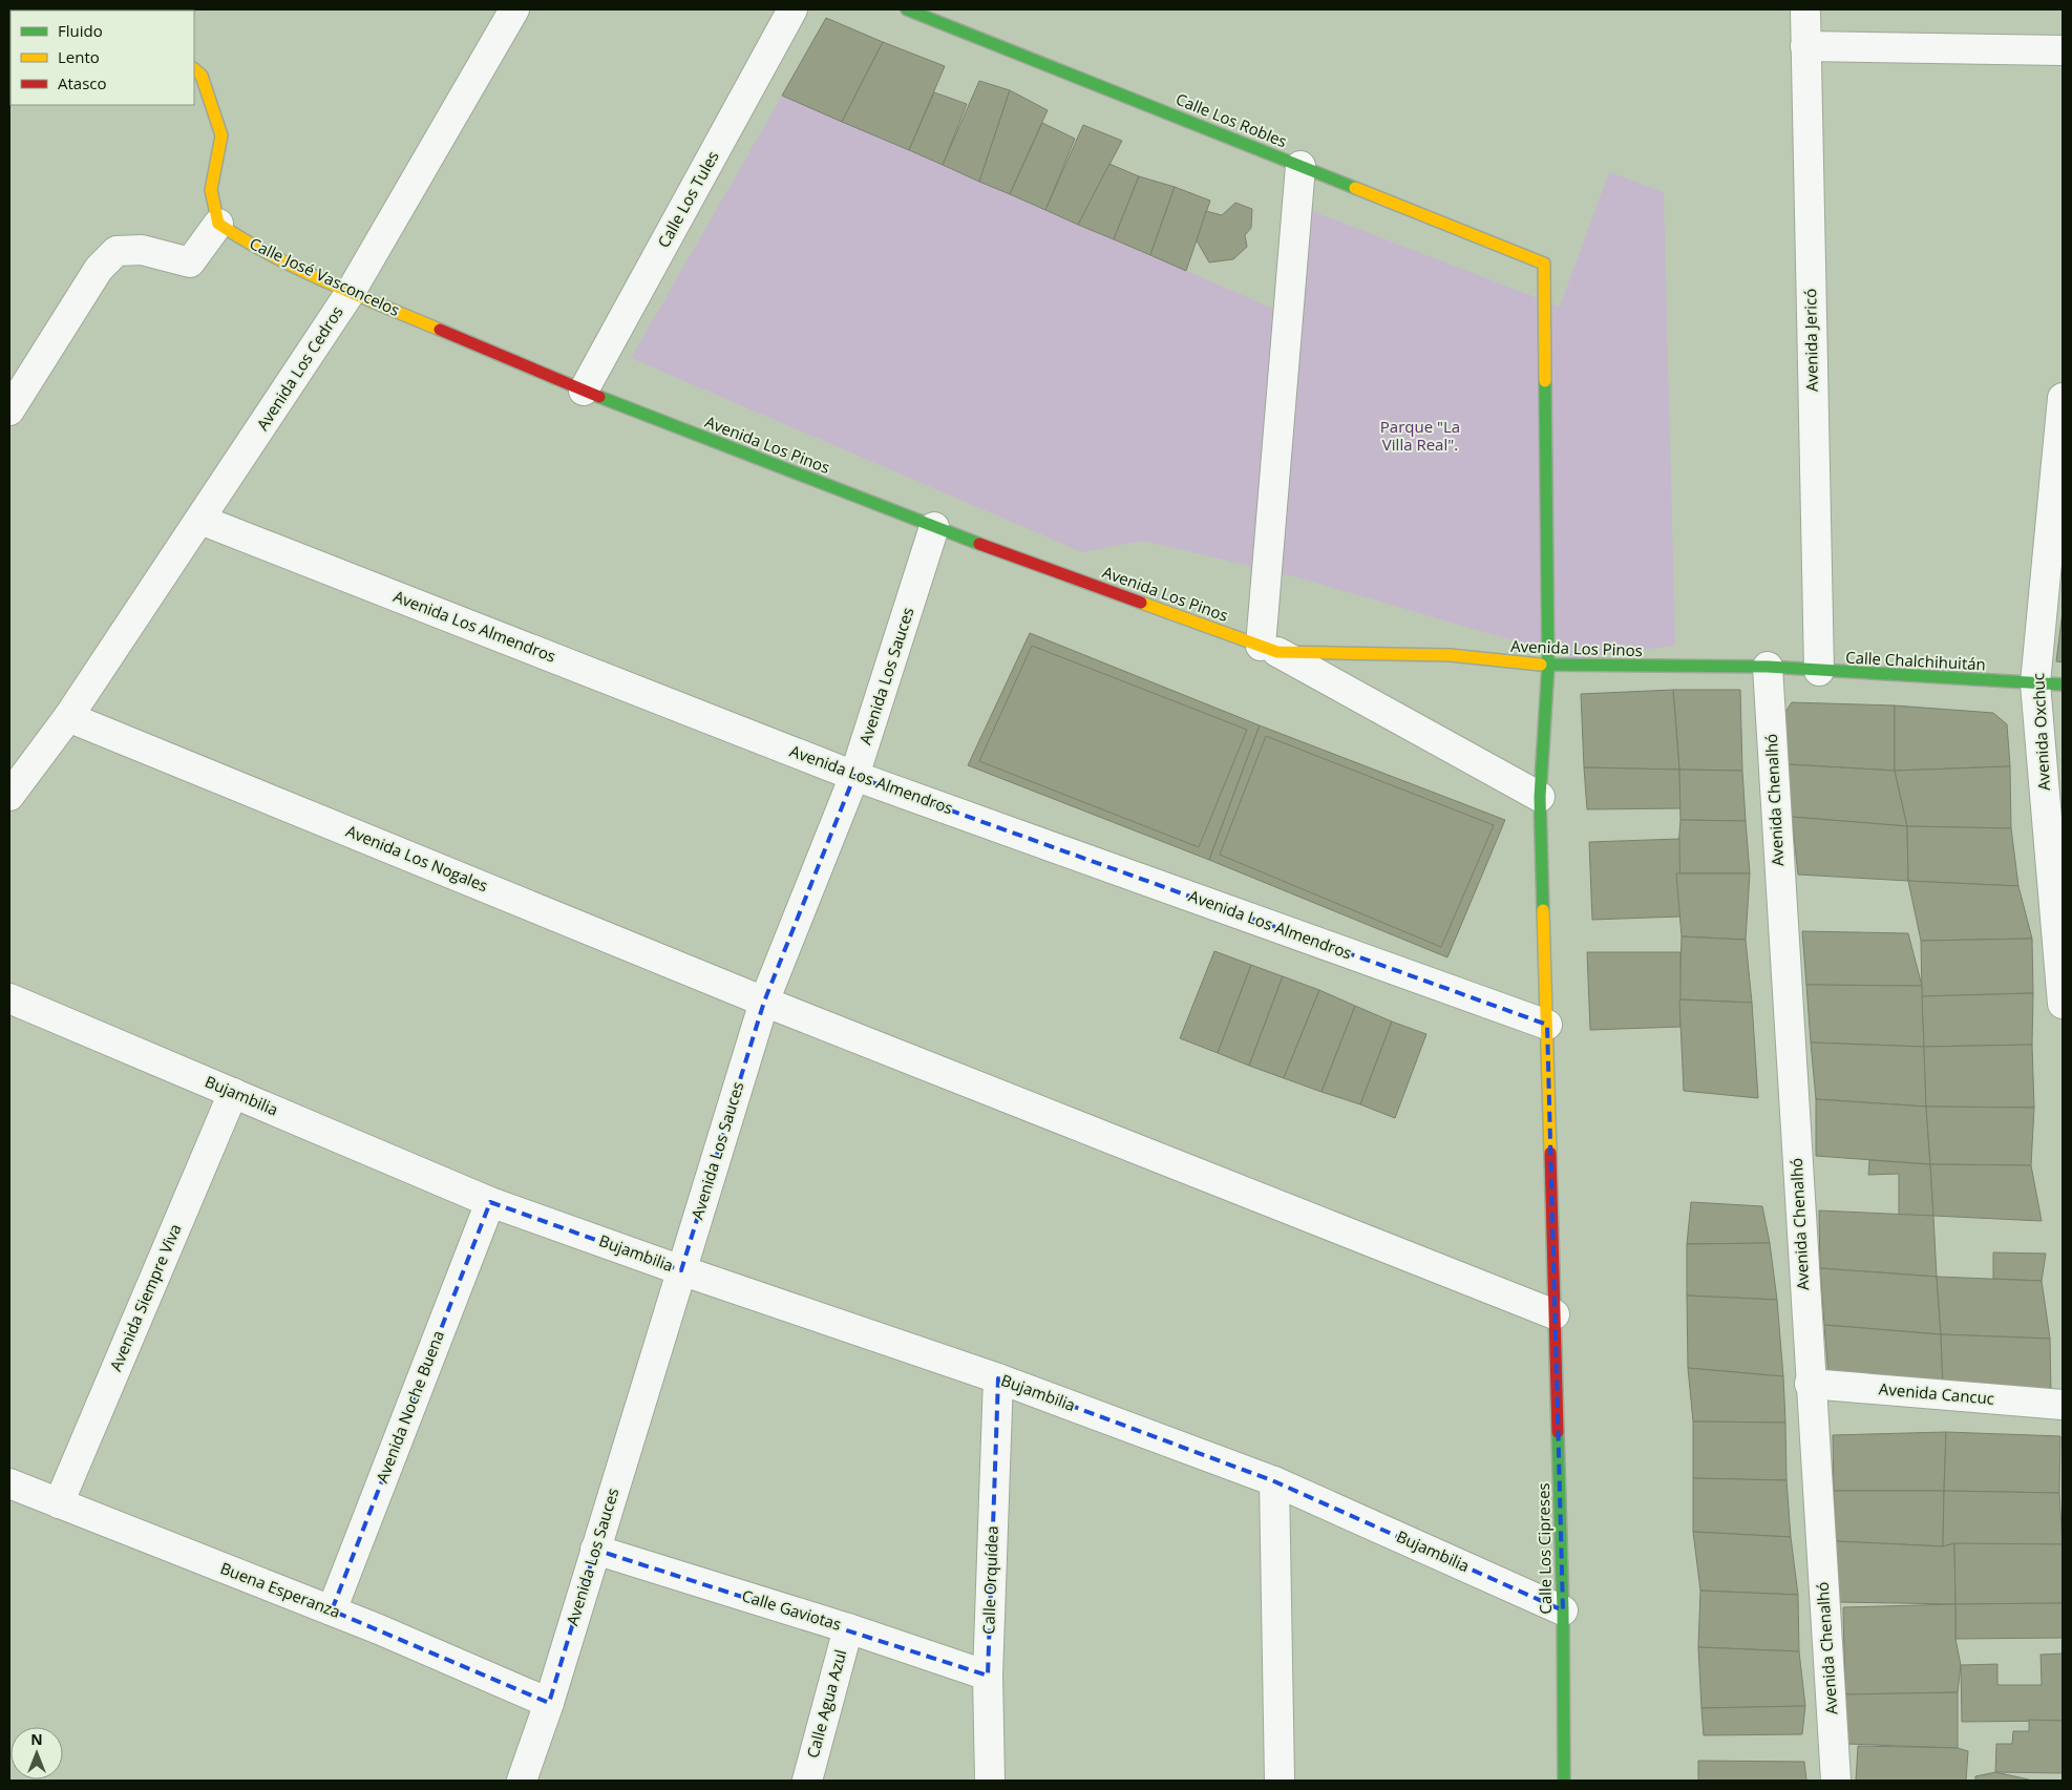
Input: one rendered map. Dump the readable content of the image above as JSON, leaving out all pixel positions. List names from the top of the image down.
{
  "streets": {
    "street": [
      "Calle Los Robles",
      "Calle Los Tules",
      "Calle José Vasconcelos",
      "Avenida Jericó",
      "Avenida Los Cedros",
      "Avenida Los Pinos",
      "Avenida Los Almendros",
      "Calle Chalchihuitán",
      "Avenida Los Sauces",
      "Avenida Oxchuc",
      "Avenida Chenalhó",
      "Avenida Los Nogales",
      "Bujambilia",
      "Avenida Siempre Viva",
      "Avenida Cancuc",
      "Avenida Noche Buena",
      "Calle Los Cipreses",
      "Calle Orquídea",
      "Buena Esperanza",
      "Calle Gaviotas",
      "Calle Agua Azul"
    ]
  },
  "crossings": [
    ["Calle Los Robles", "Calle Los Cipreses"],
    ["Calle Los Tules", "Calle José Vasconcelos"],
    ["Calle Los Tules", "Avenida Los Pinos"],
    ["Calle José Vasconcelos", "Avenida Los Cedros"],
    ["Calle José Vasconcelos", "Avenida Los Pinos"],
    ["Avenida Jericó", "Calle Chalchihuitán"],
    ["Avenida Los Cedros", "Avenida Los Almendros"],
    ["Avenida Los Cedros", "Avenida Los Nogales"],
    ["Avenida Los Pinos", "Calle Chalchihuitán"],
    ["Avenida Los Pinos", "Avenida Los Sauces"],
    ["Avenida Los Pinos", "Avenida Chenalhó"],
    ["Avenida Los Pinos", "Calle Los Cipreses"],
    ["Avenida Los Almendros", "Avenida Los Sauces"],
    ["Avenida Los Almendros", "Calle Los Cipreses"],
    ["Calle Chalchihuitán", "Avenida Oxchuc"],
    ["Calle Chalchihuitán", "Avenida Chenalhó"],
    ["Avenida Los Sauces", "Avenida Los Nogales"],
    ["Avenida Los Sauces", "Bujambilia"],
    ["Avenida Los Sauces", "Buena Esperanza"],
    ["Avenida Los Sauces", "Calle Gaviotas"],
    ["Avenida Chenalhó", "Avenida Cancuc"],
    ["Avenida Los Nogales", "Calle Los Cipreses"],
    ["Bujambilia", "Avenida Siempre Viva"],
    ["Bujambilia", "Avenida Noche Buena"],
    ["Bujambilia", "Calle Los Cipreses"],
    ["Bujambilia", "Calle Orquídea"],
    ["Avenida Siempre Viva", "Buena Esperanza"],
    ["Avenida Noche Buena", "Buena Esperanza"],
    ["Calle Orquídea", "Calle Gaviotas"],
    ["Calle Gaviotas", "Calle Agua Azul"]
  ],
  "parks": ["Parque \"La Villa Real\"."],
  "legend": ["Fluido", "Lento", "Atasco"],
  "north": "top"
}
